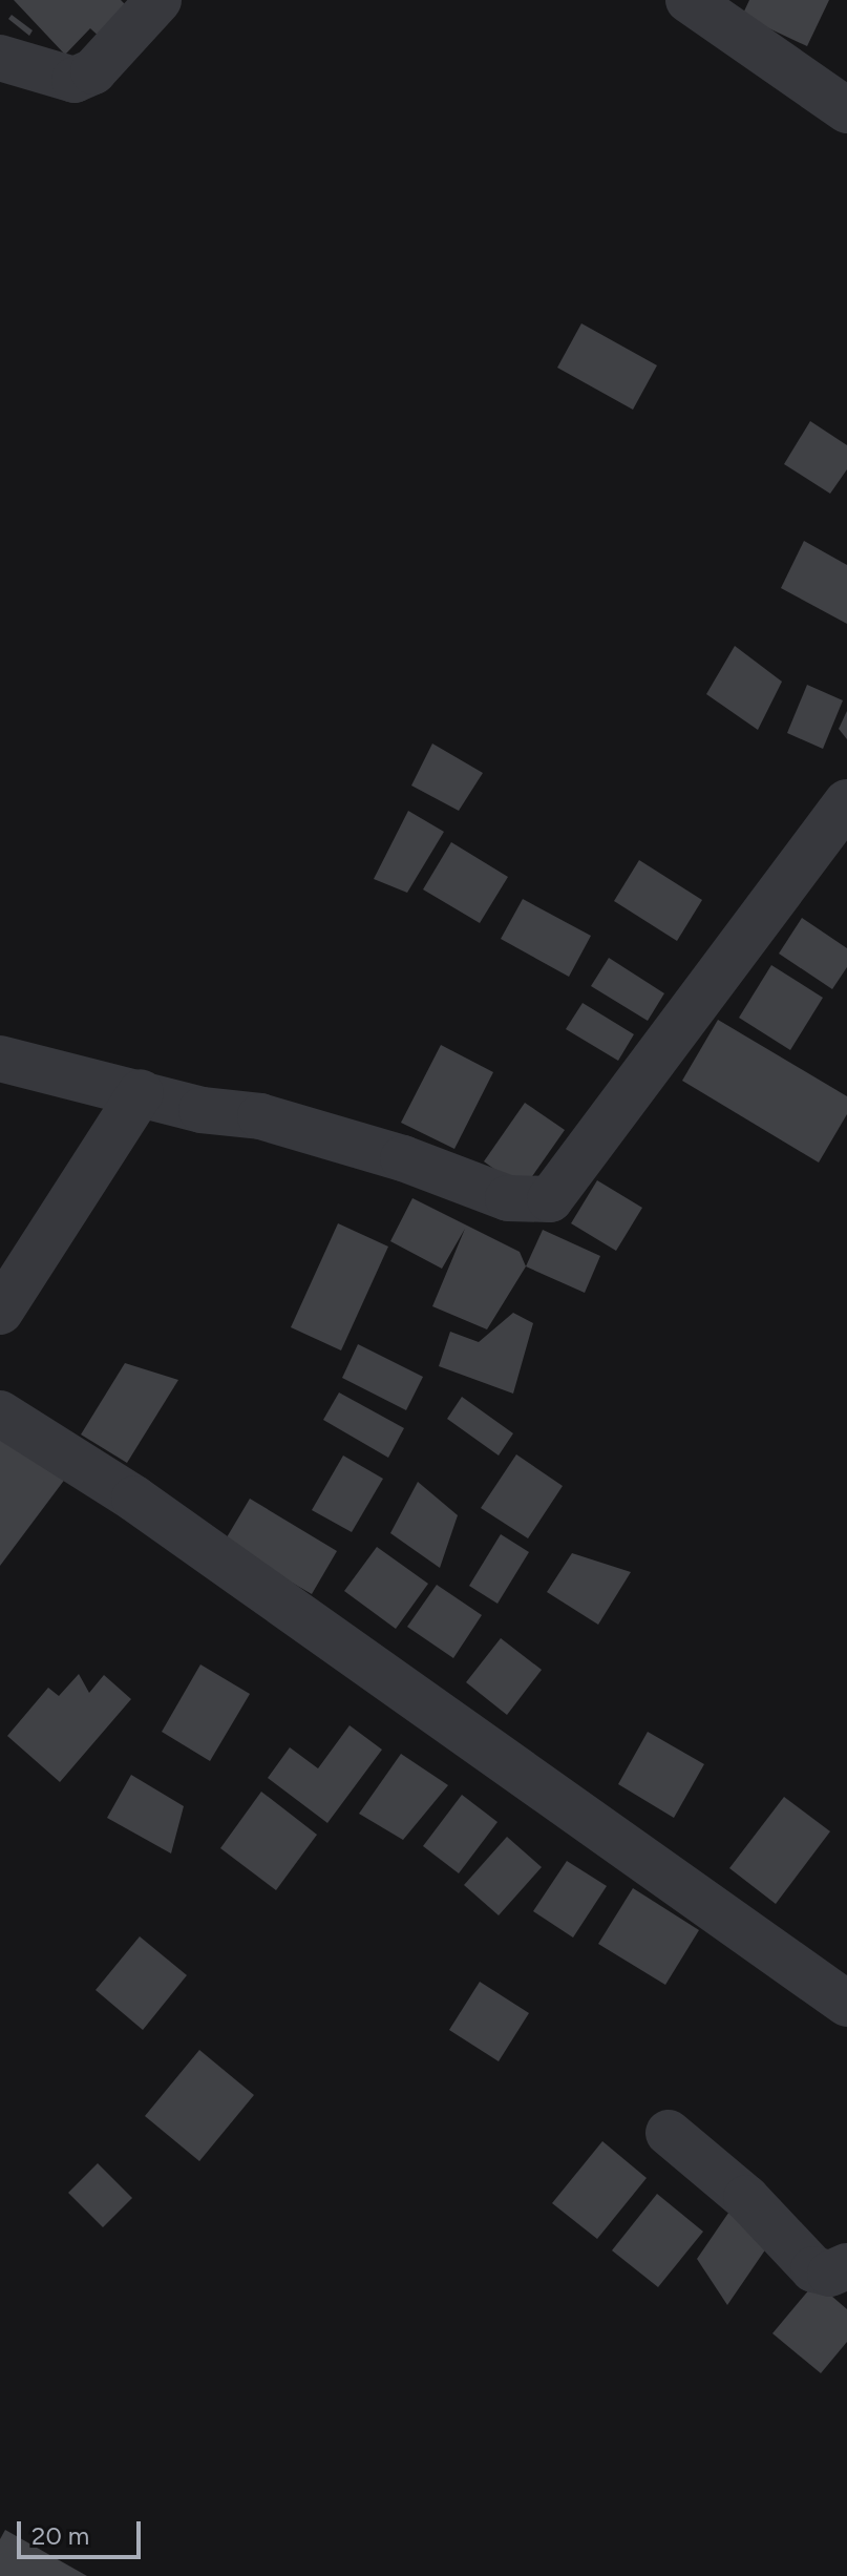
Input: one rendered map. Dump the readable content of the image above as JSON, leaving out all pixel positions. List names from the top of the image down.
{
  "scale_bar": "20 m"
}
